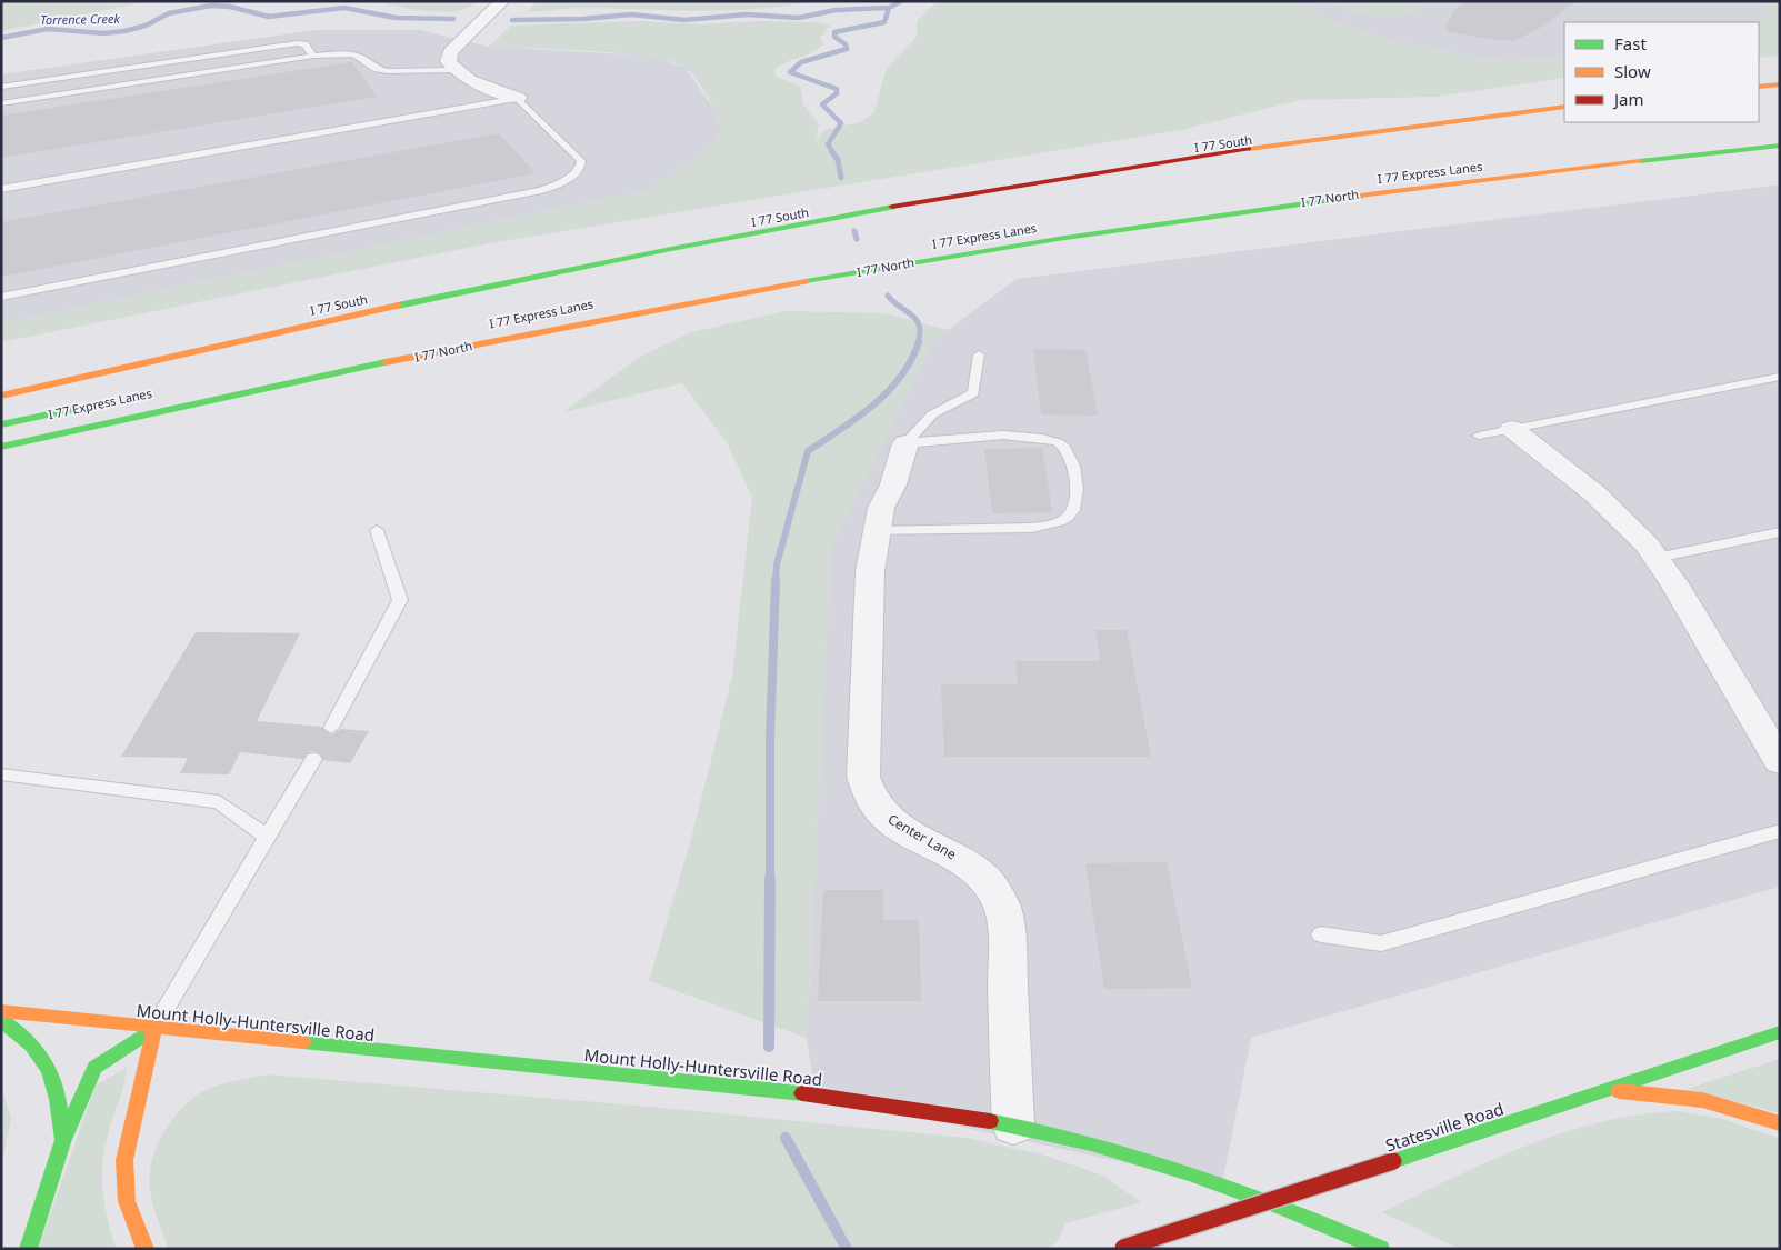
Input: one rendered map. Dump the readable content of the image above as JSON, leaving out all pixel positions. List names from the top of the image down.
{
  "streets": {
    "main road": [
      "I 77 South",
      "I 77 Express Lanes",
      "I 77 North",
      "Mount Holly-Huntersville Road",
      "Statesville Road"
    ],
    "street": ["Center Lane"]
  },
  "crossings": [
    ["Center Lane", "Mount Holly-Huntersville Road"]
  ],
  "water": ["Torrence Creek"],
  "legend": ["Fast", "Slow", "Jam"]
}
